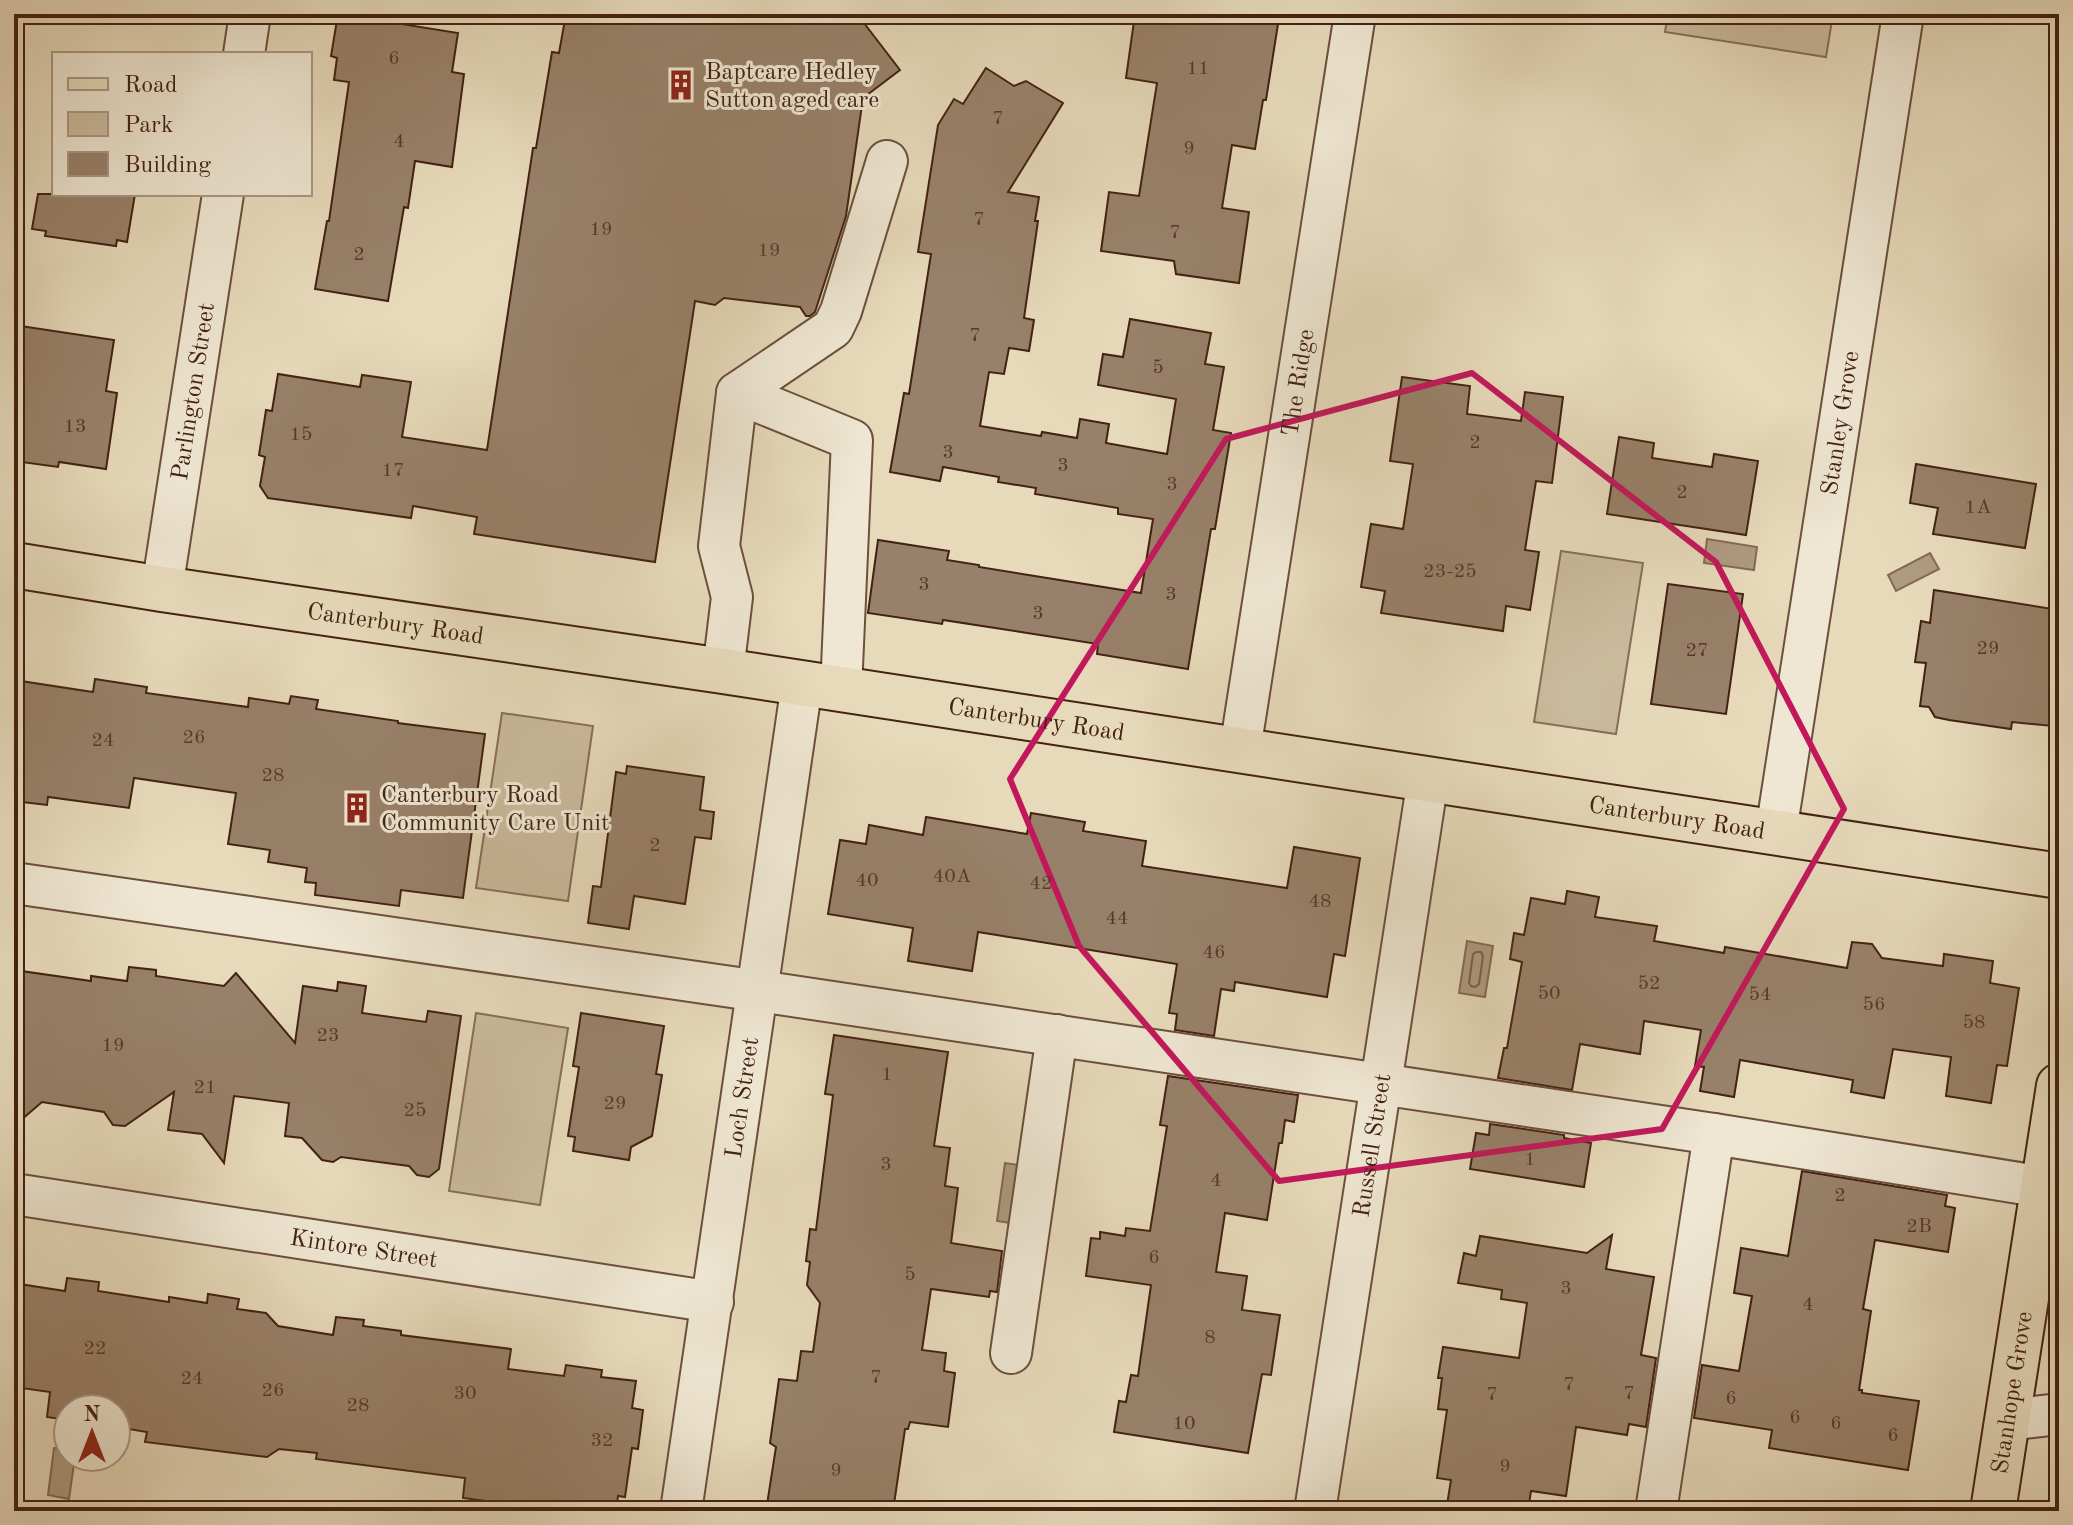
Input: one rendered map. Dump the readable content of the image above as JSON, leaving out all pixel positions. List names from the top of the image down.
{
  "streets": {
    "main road": ["Canterbury Road", "Stanhope Grove"],
    "street": [
      "The Ridge",
      "Parlington Street",
      "Stanley Grove",
      "Loch Street",
      "Russell Street",
      "Kintore Street"
    ]
  },
  "crossings": [
    ["The Ridge", "Canterbury Road"],
    ["Parlington Street", "Canterbury Road"],
    ["Stanley Grove", "Canterbury Road"],
    ["Canterbury Road", "Loch Street"],
    ["Canterbury Road", "Russell Street"],
    ["Loch Street", "Kintore Street"]
  ],
  "places": {
    "building": ["Baptcare Hedley Sutton aged care", "Canterbury Road Community Care Unit"]
  },
  "house_numbers": [
    "6",
    "11",
    "7",
    "4",
    "9",
    "7",
    "19",
    "7",
    "19",
    "2",
    "7",
    "5",
    "13",
    "15",
    "2",
    "3",
    "3",
    "17",
    "3",
    "2",
    "1A",
    "23-25",
    "3",
    "3",
    "3",
    "29",
    "27",
    "26",
    "24",
    "28",
    "2",
    "40A",
    "40",
    "42",
    "48",
    "44",
    "46",
    "52",
    "50",
    "54",
    "56",
    "58",
    "23",
    "19",
    "1",
    "21",
    "29",
    "25",
    "1",
    "3",
    "4",
    "2",
    "2B",
    "6",
    "5",
    "3",
    "4",
    "8",
    "22",
    "7",
    "24",
    "7",
    "26",
    "30",
    "7",
    "7",
    "6",
    "28",
    "6",
    "10",
    "6",
    "6",
    "32",
    "9",
    "9"
  ],
  "legend": ["Road", "Park", "Building"],
  "north": "top"
}
